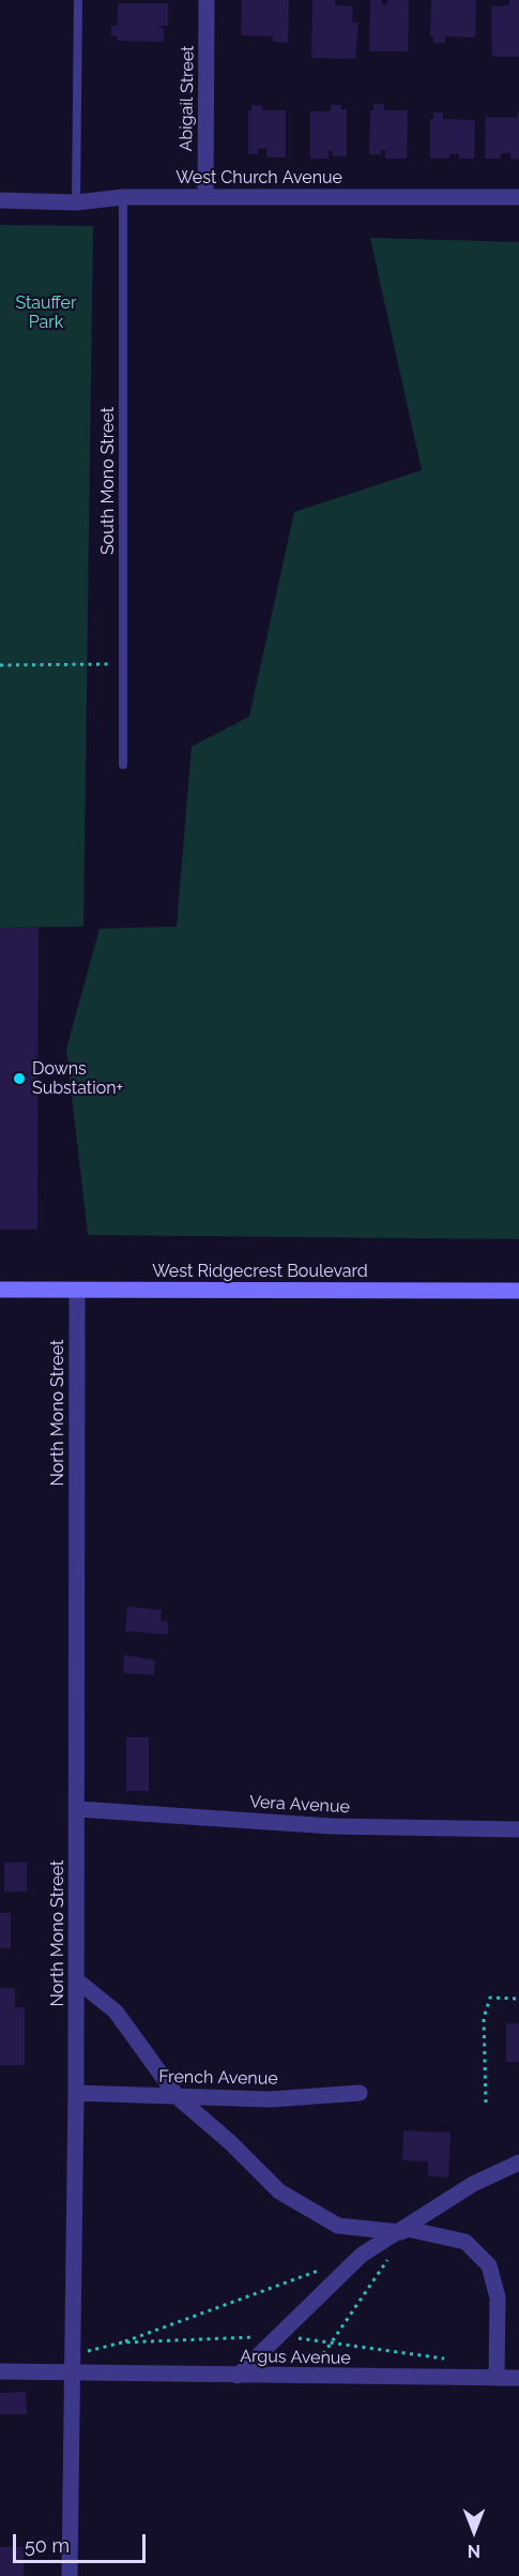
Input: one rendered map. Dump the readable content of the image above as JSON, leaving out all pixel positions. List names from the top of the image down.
{
  "streets": {
    "street": [
      "Abigail Street",
      "West Church Avenue",
      "West Ridgecrest Boulevard",
      "North Mono Street",
      "Vera Avenue",
      "French Avenue",
      "Argus Avenue"
    ],
    "lane": ["South Mono Street"]
  },
  "crossings": [
    ["Abigail Street", "West Church Avenue"],
    ["West Church Avenue", "South Mono Street"],
    ["West Ridgecrest Boulevard", "North Mono Street"],
    ["North Mono Street", "Vera Avenue"],
    ["North Mono Street", "French Avenue"],
    ["North Mono Street", "Argus Avenue"]
  ],
  "parks": ["Stauffer Park"],
  "places": ["Downs Substation+"],
  "scale_bar": "50 m",
  "north": "bottom"
}
